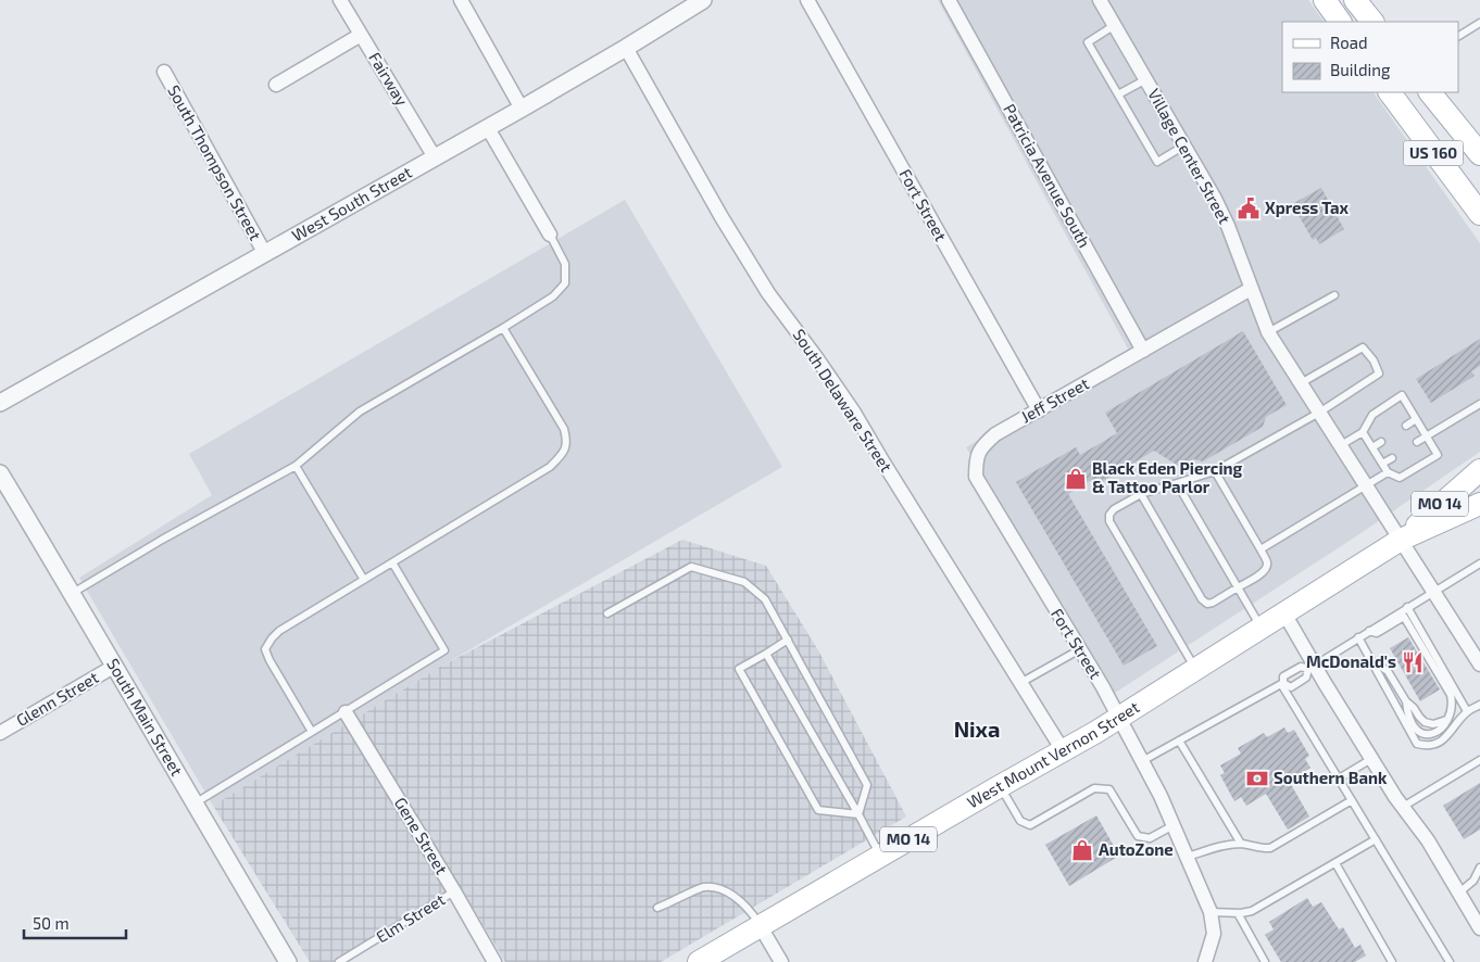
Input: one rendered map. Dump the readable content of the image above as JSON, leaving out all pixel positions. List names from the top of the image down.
{
  "streets": {
    "main road": ["US 160", "MO 14", "West Mount Vernon Street"],
    "street": [
      "Fairway",
      "Village Center Street",
      "South Thompson Street",
      "Patricia Avenue South",
      "West South Street",
      "Fort Street",
      "South Delaware Street",
      "Jeff Street",
      "Glenn Street",
      "South Main Street",
      "Gene Street"
    ],
    "lane": ["Elm Street"]
  },
  "crossings": [
    ["Fairway", "West South Street"],
    ["Village Center Street", "Jeff Street"],
    ["Village Center Street", "West Mount Vernon Street"],
    ["South Thompson Street", "West South Street"],
    ["Patricia Avenue South", "Jeff Street"],
    ["West South Street", "South Delaware Street"],
    ["Fort Street", "Jeff Street"],
    ["Fort Street", "West Mount Vernon Street"],
    ["South Delaware Street", "West Mount Vernon Street"],
    ["Glenn Street", "South Main Street"],
    ["Gene Street", "Elm Street"]
  ],
  "districts": ["Nixa"],
  "places": {
    "public building": ["Xpress Tax"],
    "shop": ["Black Eden Piercing & Tattoo Parlor", "AutoZone"],
    "restaurant": ["McDonald's"],
    "bank": ["Southern Bank"]
  },
  "legend": ["Road", "Building"],
  "scale_bar": "50 m"
}
